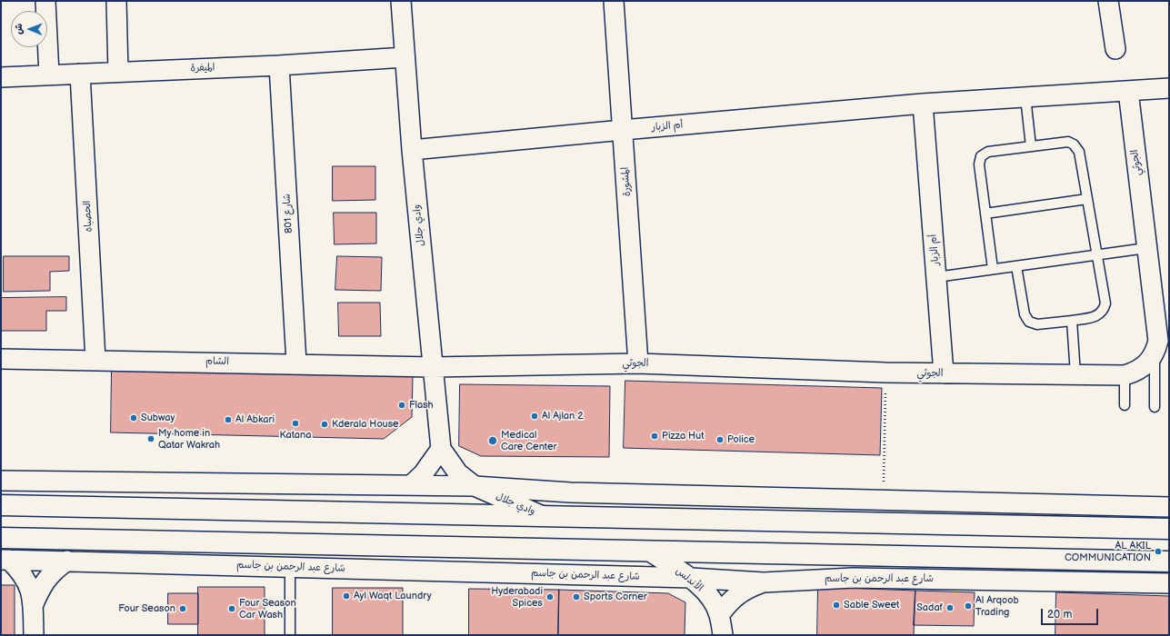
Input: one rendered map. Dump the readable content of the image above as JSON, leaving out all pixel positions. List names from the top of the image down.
{
  "streets": {
    "street": [
      "الميفرة",
      "أم الزبار",
      "الجوثي",
      "المشورة",
      "شارع 801",
      "الحصباه",
      "وادي جلال",
      "الشام",
      "شارع عبد الرحمن بن جاسم",
      "الأندلس"
    ]
  },
  "crossings": [
    ["الميفرة", "شارع 801"],
    ["الميفرة", "الحصباه"],
    ["الميفرة", "وادي جلال"],
    ["أم الزبار", "الجوثي"],
    ["أم الزبار", "المشورة"],
    ["أم الزبار", "وادي جلال"],
    ["الجوثي", "المشورة"],
    ["الجوثي", "وادي جلال"],
    ["الجوثي", "الشام"],
    ["شارع 801", "الشام"],
    ["الحصباه", "الشام"],
    ["وادي جلال", "الشام"],
    ["شارع عبد الرحمن بن جاسم", "الأندلس"]
  ],
  "places": [
    "Flash",
    "Al Ajlan 2",
    "Subway",
    "Al Abkari",
    "Katana",
    "Kderala House",
    "Pizza Hut",
    "My home in Qatar Wakrah",
    "Police",
    "Medical Care Center",
    "AL AKIL COMMUNICATION",
    "Ayl Waqt Laundry",
    "Hyderabadi Spices",
    "Sports Corner",
    "Sable Sweet",
    "Al Arqoob Trading",
    "Sadaf",
    "Four Season",
    "Four Season Car Wash"
  ],
  "scale_bar": "20 m",
  "north": "left"
}
